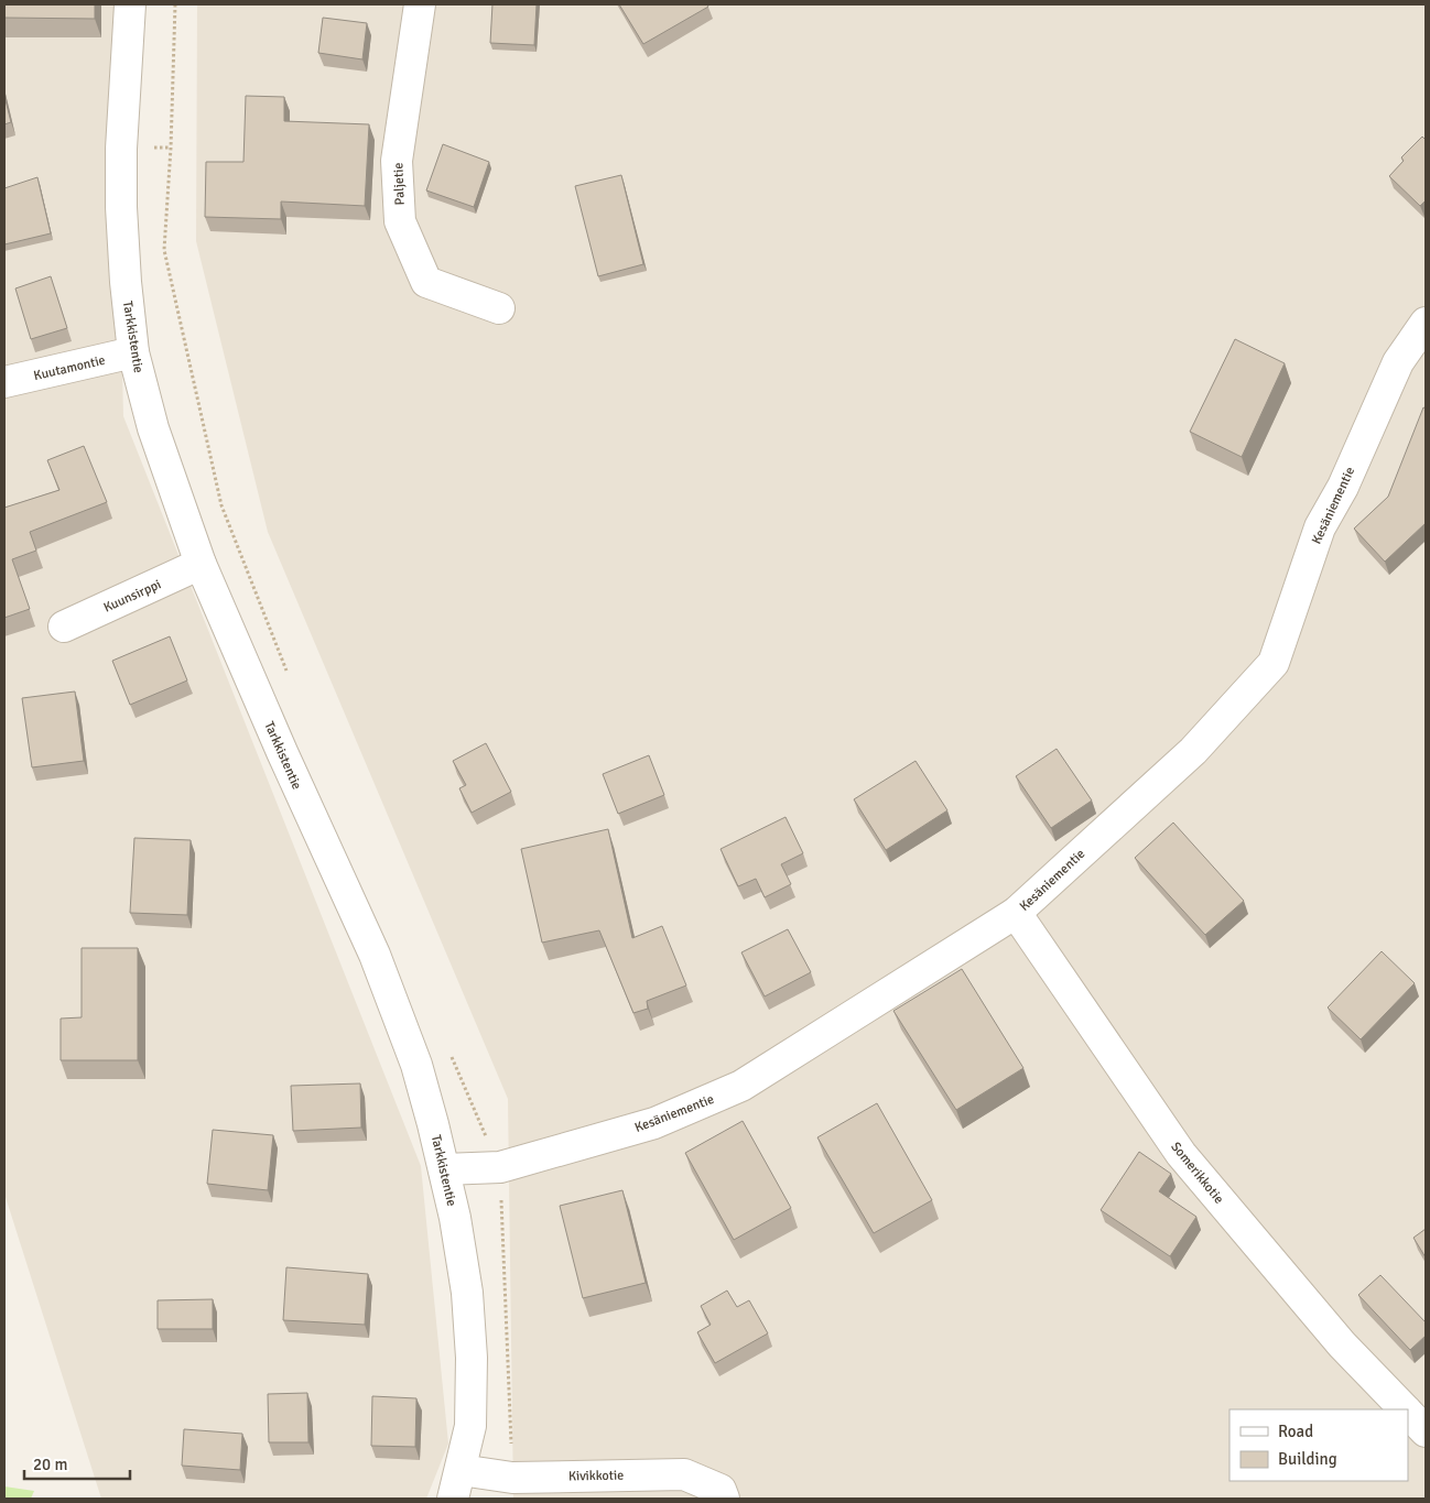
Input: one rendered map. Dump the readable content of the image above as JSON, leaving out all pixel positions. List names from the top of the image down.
{
  "streets": {
    "street": [
      "Paljetie",
      "Tarkkistentie",
      "Kuutamontie",
      "Kesäniementie",
      "Kuunsirppi",
      "Somerikkotie",
      "Kivikkotie"
    ]
  },
  "crossings": [
    ["Tarkkistentie", "Kuutamontie"],
    ["Tarkkistentie", "Kesäniementie"],
    ["Tarkkistentie", "Kuunsirppi"],
    ["Tarkkistentie", "Kivikkotie"],
    ["Kesäniementie", "Somerikkotie"]
  ],
  "legend": ["Road", "Building"],
  "scale_bar": "20 m"
}
